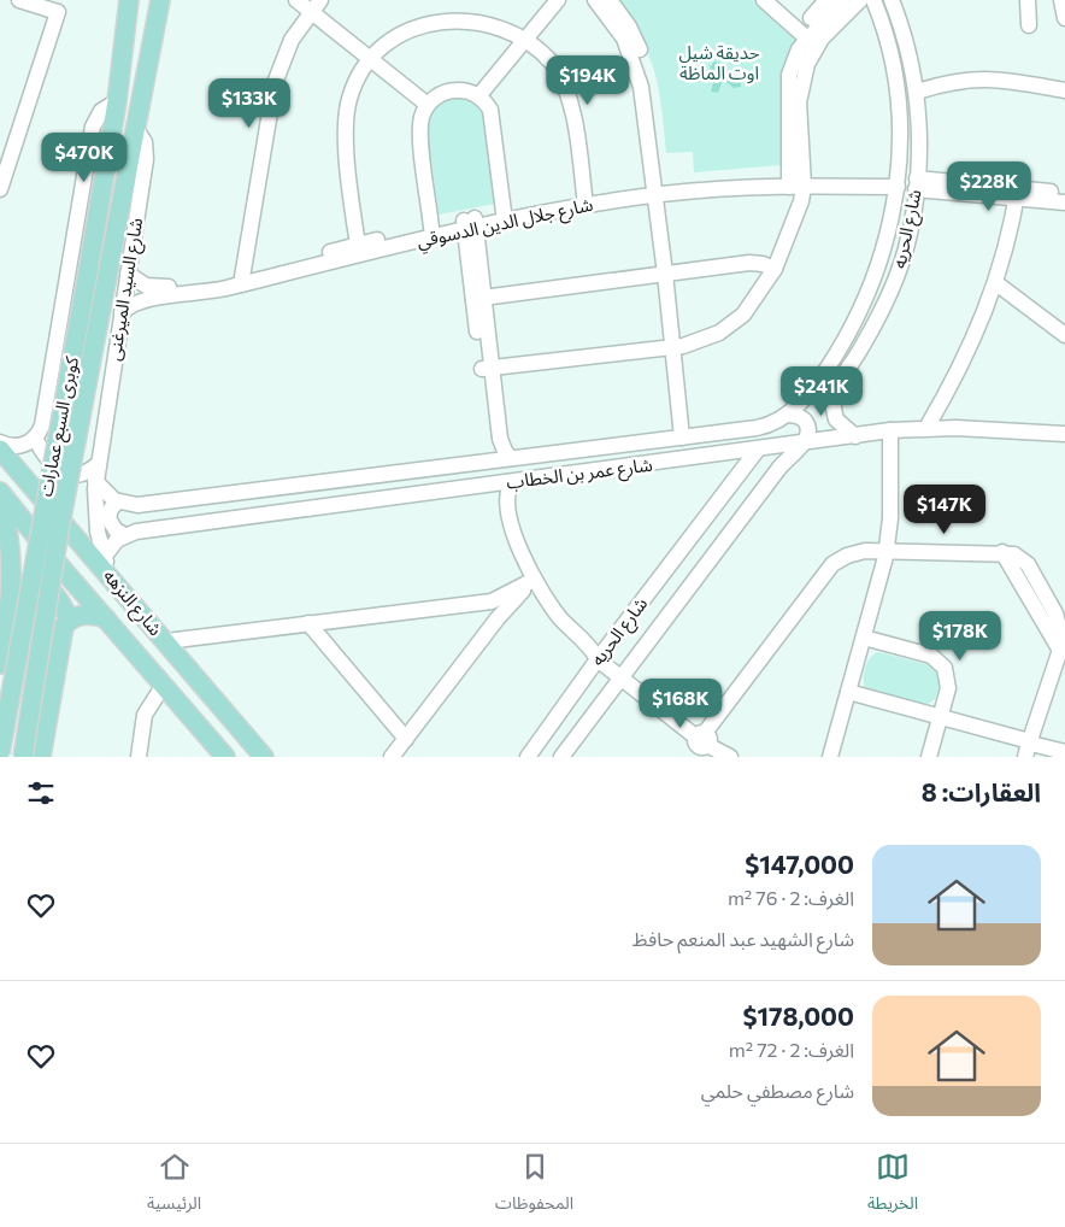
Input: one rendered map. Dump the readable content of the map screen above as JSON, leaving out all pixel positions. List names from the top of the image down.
{
  "streets": {
    "main road": ["شارع السيد الميرغنى", "كوبرى السبع عمارات", "شارع النزهه"],
    "street": ["شارع جلال الدين الدسوقي", "شارع الحريه", "شارع عمر بن الخطاب"]
  },
  "crossings": [
    ["شارع جلال الدين الدسوقي", "شارع الحريه"],
    ["شارع جلال الدين الدسوقي", "شارع السيد الميرغنى"],
    ["شارع الحريه", "شارع عمر بن الخطاب"],
    ["شارع السيد الميرغنى", "كوبرى السبع عمارات"],
    ["شارع السيد الميرغنى", "شارع النزهه"]
  ],
  "parks": ["حديقة شيل اوت الماظة"],
  "page": {
    "price": [
      "$194K",
      "$133K",
      "$470K",
      "$228K",
      "$241K",
      "$147K",
      "$178K",
      "$168K"
    ],
    "heading": "العقارات: 8",
    "list": [
      {
        "name": "$147,000",
        "note": "الغرف: 2 · 76 m² · شارع الشهيد عبد المنعم حافظ"
      },
      {
        "name": "$178,000",
        "note": "الغرف: 2 · 72 m² · شارع مصطفي حلمي"
      }
    ],
    "tabs": ["الخريطة", "المحفوظات", "الرئيسية"]
  }
}
